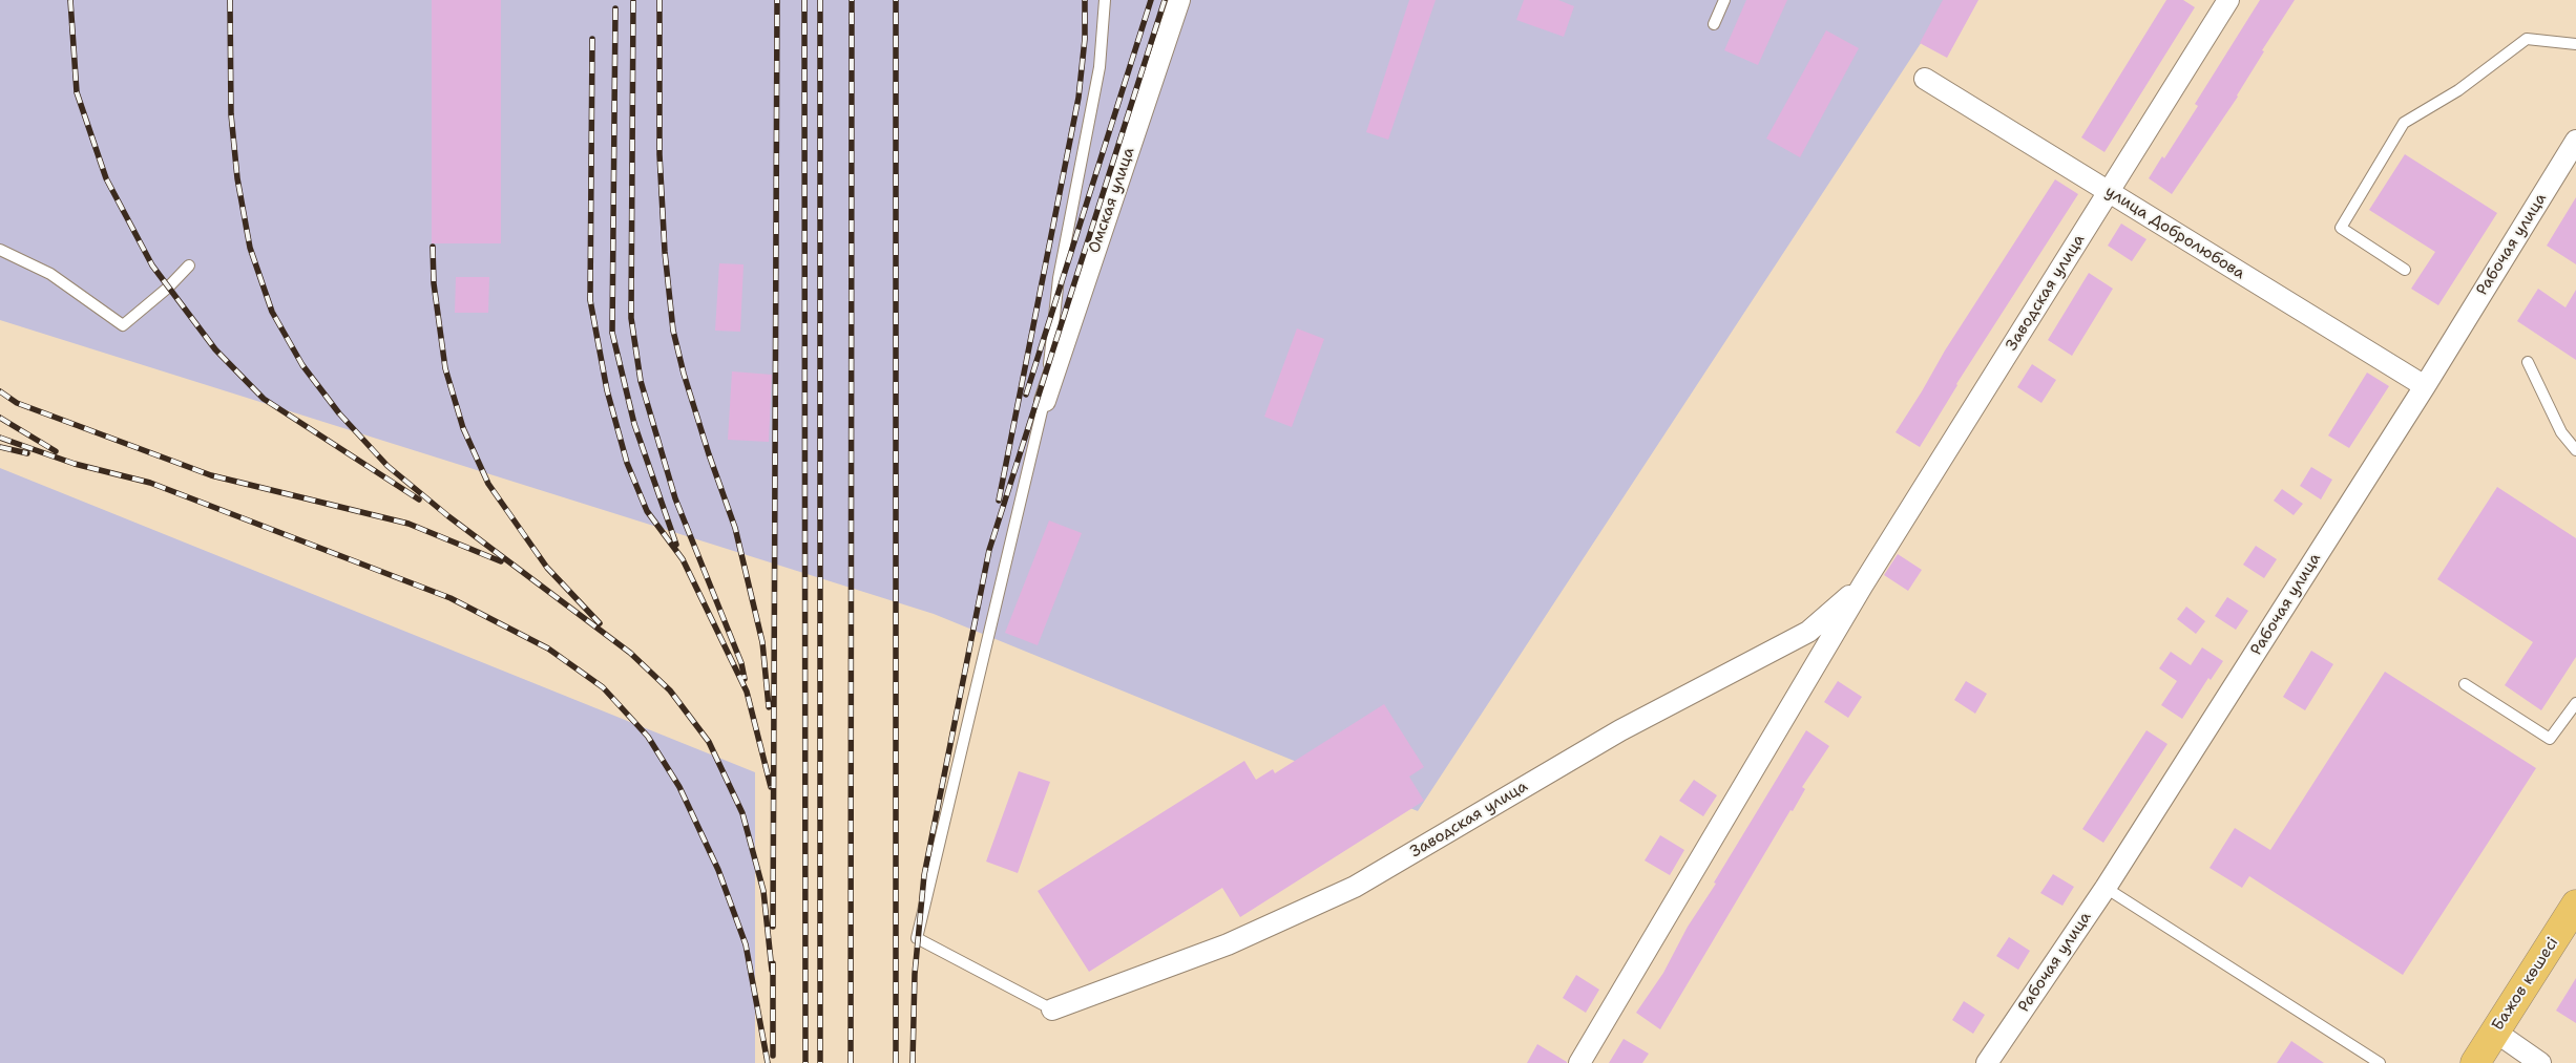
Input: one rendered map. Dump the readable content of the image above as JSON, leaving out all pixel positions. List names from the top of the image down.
{
  "streets": {
    "main road": ["Бажов көшесі"],
    "street": [
      "Омская улица",
      "улица Добролюбова",
      "Рабочая улица",
      "Заводская улица"
    ]
  },
  "crossings": [
    ["улица Добролюбова", "Рабочая улица"],
    ["улица Добролюбова", "Заводская улица"]
  ]
}
